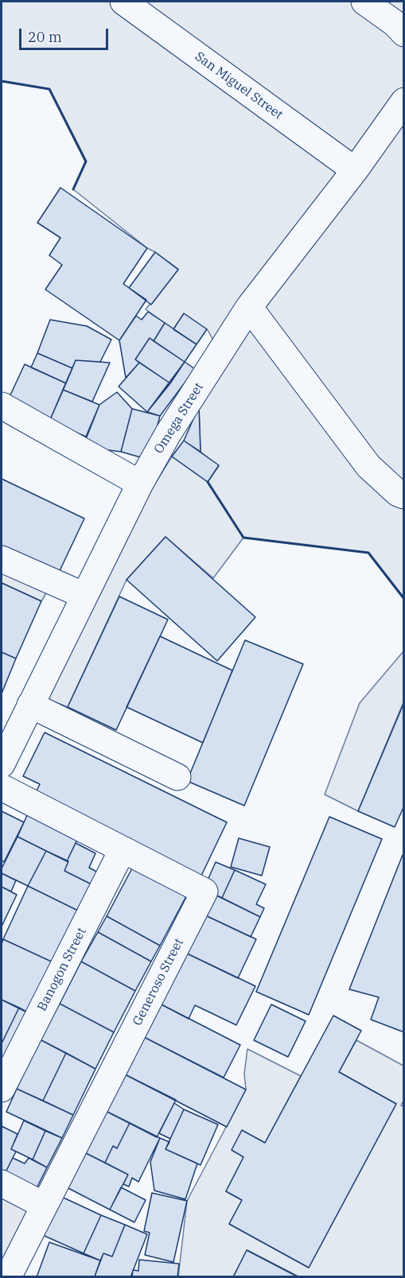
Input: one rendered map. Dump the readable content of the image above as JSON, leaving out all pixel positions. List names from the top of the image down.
{
  "streets": {
    "street": [
      "San Miguel Street",
      "Omega Street",
      "Banogon Street",
      "Generoso Street"
    ]
  },
  "crossings": [
    ["San Miguel Street", "Omega Street"],
    ["Banogon Street", "Generoso Street"]
  ],
  "scale_bar": "20 m"
}
